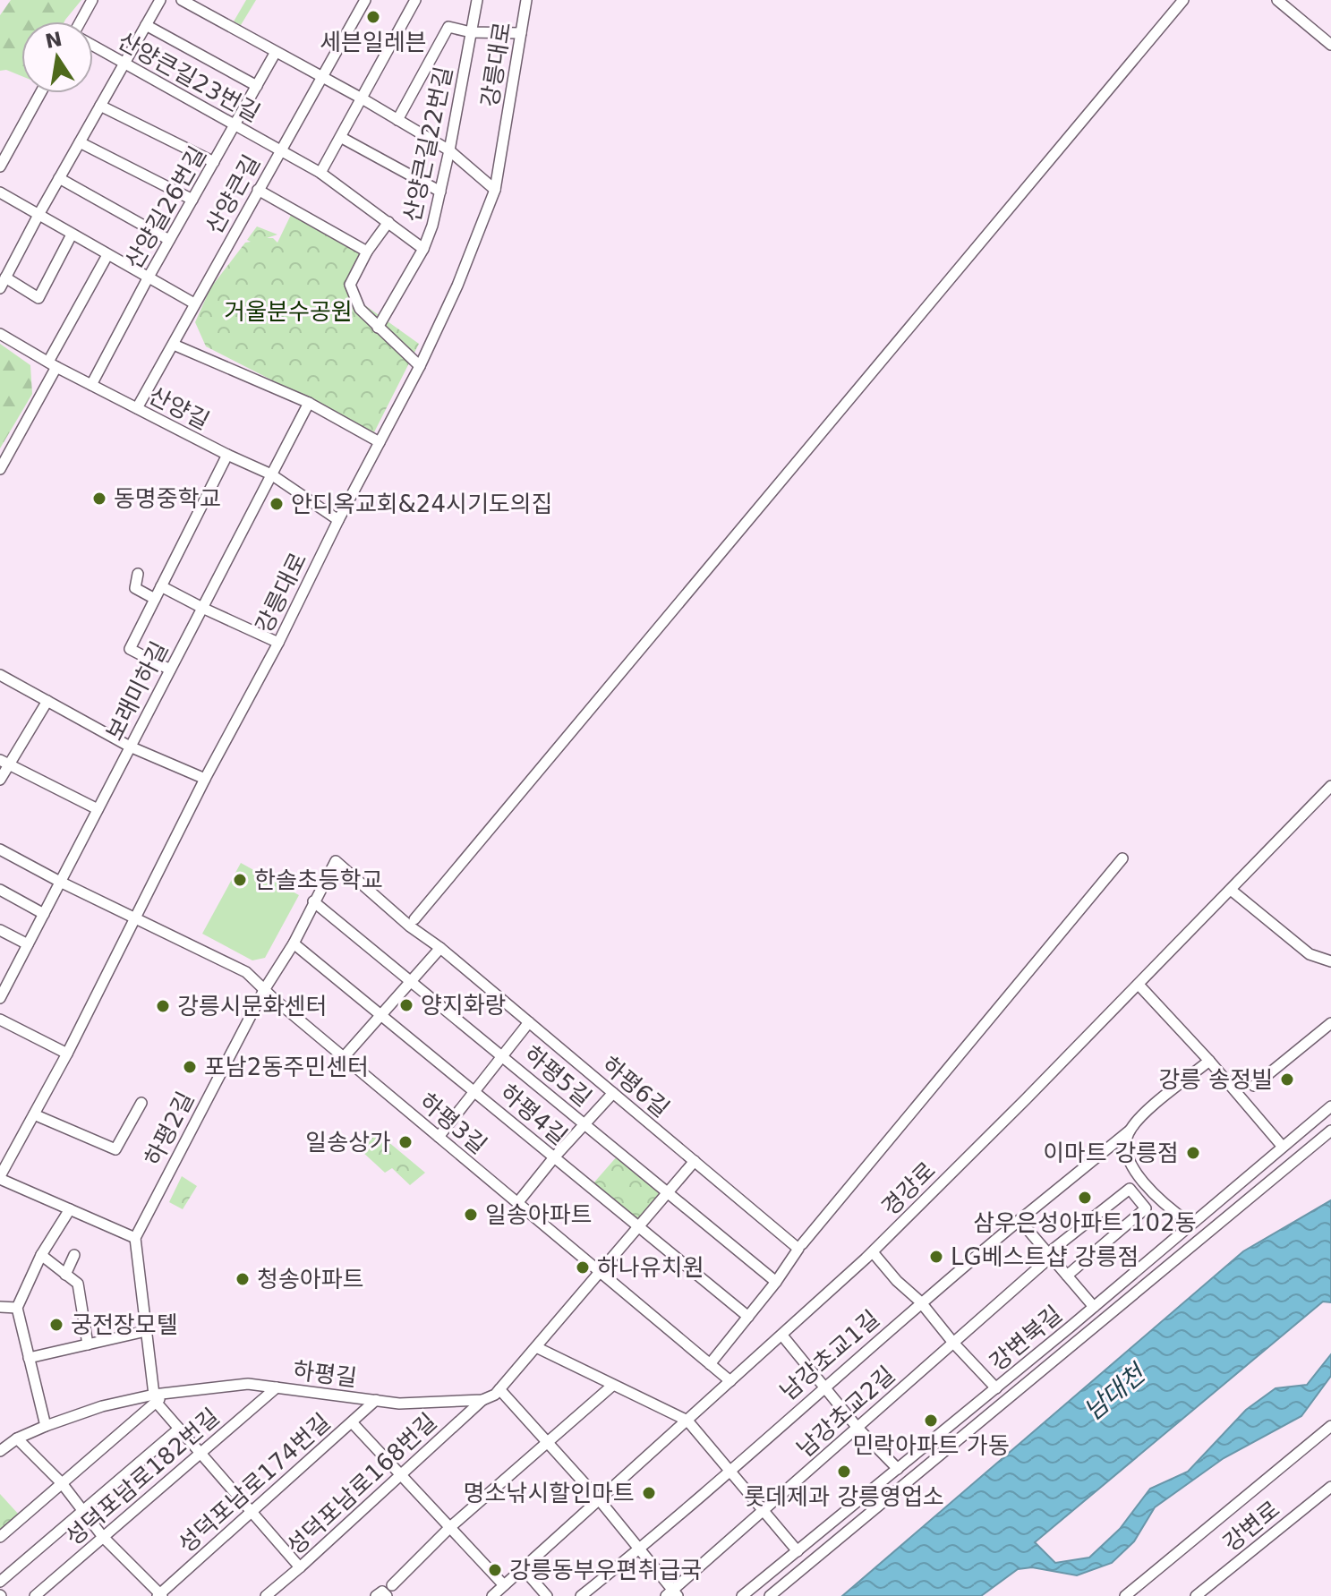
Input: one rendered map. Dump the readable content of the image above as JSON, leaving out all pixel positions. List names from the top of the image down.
{
  "streets": {
    "street": [
      "강릉대로",
      "산양큰길23번길",
      "산양큰길22번길",
      "산양큰길",
      "산양길26번길",
      "산양길",
      "보래미하길",
      "하평5길",
      "하평6길",
      "하평4길",
      "하평3길",
      "하평2길",
      "경강로",
      "강변북길",
      "남강초교1길",
      "하평길",
      "남강초교2길",
      "성덕포남로182번길",
      "성덕포남로174번길",
      "성덕포남로168번길",
      "강변로"
    ]
  },
  "crossings": [
    ["강릉대로", "산양길"],
    ["강릉대로", "하평3길"],
    ["산양큰길23번길", "산양큰길22번길"],
    ["산양큰길23번길", "산양큰길"],
    ["산양큰길23번길", "산양길26번길"],
    ["산양큰길", "산양길"],
    ["산양길26번길", "산양길"],
    ["산양길", "보래미하길"],
    ["보래미하길", "하평3길"],
    ["하평5길", "하평6길"],
    ["하평5길", "하평2길"],
    ["하평5길", "하평길"],
    ["하평6길", "하평4길"],
    ["하평6길", "하평3길"],
    ["하평6길", "하평2길"],
    ["하평6길", "하평길"],
    ["하평4길", "하평2길"],
    ["하평4길", "하평길"],
    ["하평3길", "하평2길"],
    ["하평3길", "경강로"],
    ["하평3길", "하평길"],
    ["하평길", "성덕포남로182번길"],
    ["하평길", "성덕포남로174번길"],
    ["하평길", "성덕포남로168번길"]
  ],
  "water": ["남대천"],
  "parks": ["거울분수공원"],
  "places": [
    "세븐일레븐",
    "동명중학교",
    "안디옥교회&24시기도의집",
    "한솔초등학교",
    "양지화랑",
    "강릉시문화센터",
    "포남2동주민센터",
    "강릉 송정빌",
    "일송상가",
    "이마트 강릉점",
    "삼우은성아파트 102동",
    "일송아파트",
    "LG베스트샵 강릉점",
    "하나유치원",
    "청송아파트",
    "궁전장모텔",
    "민락아파트 가동",
    "롯데제과 강릉영업소",
    "명소낚시할인마트",
    "강릉동부우편취급국"
  ],
  "north": "top"
}
